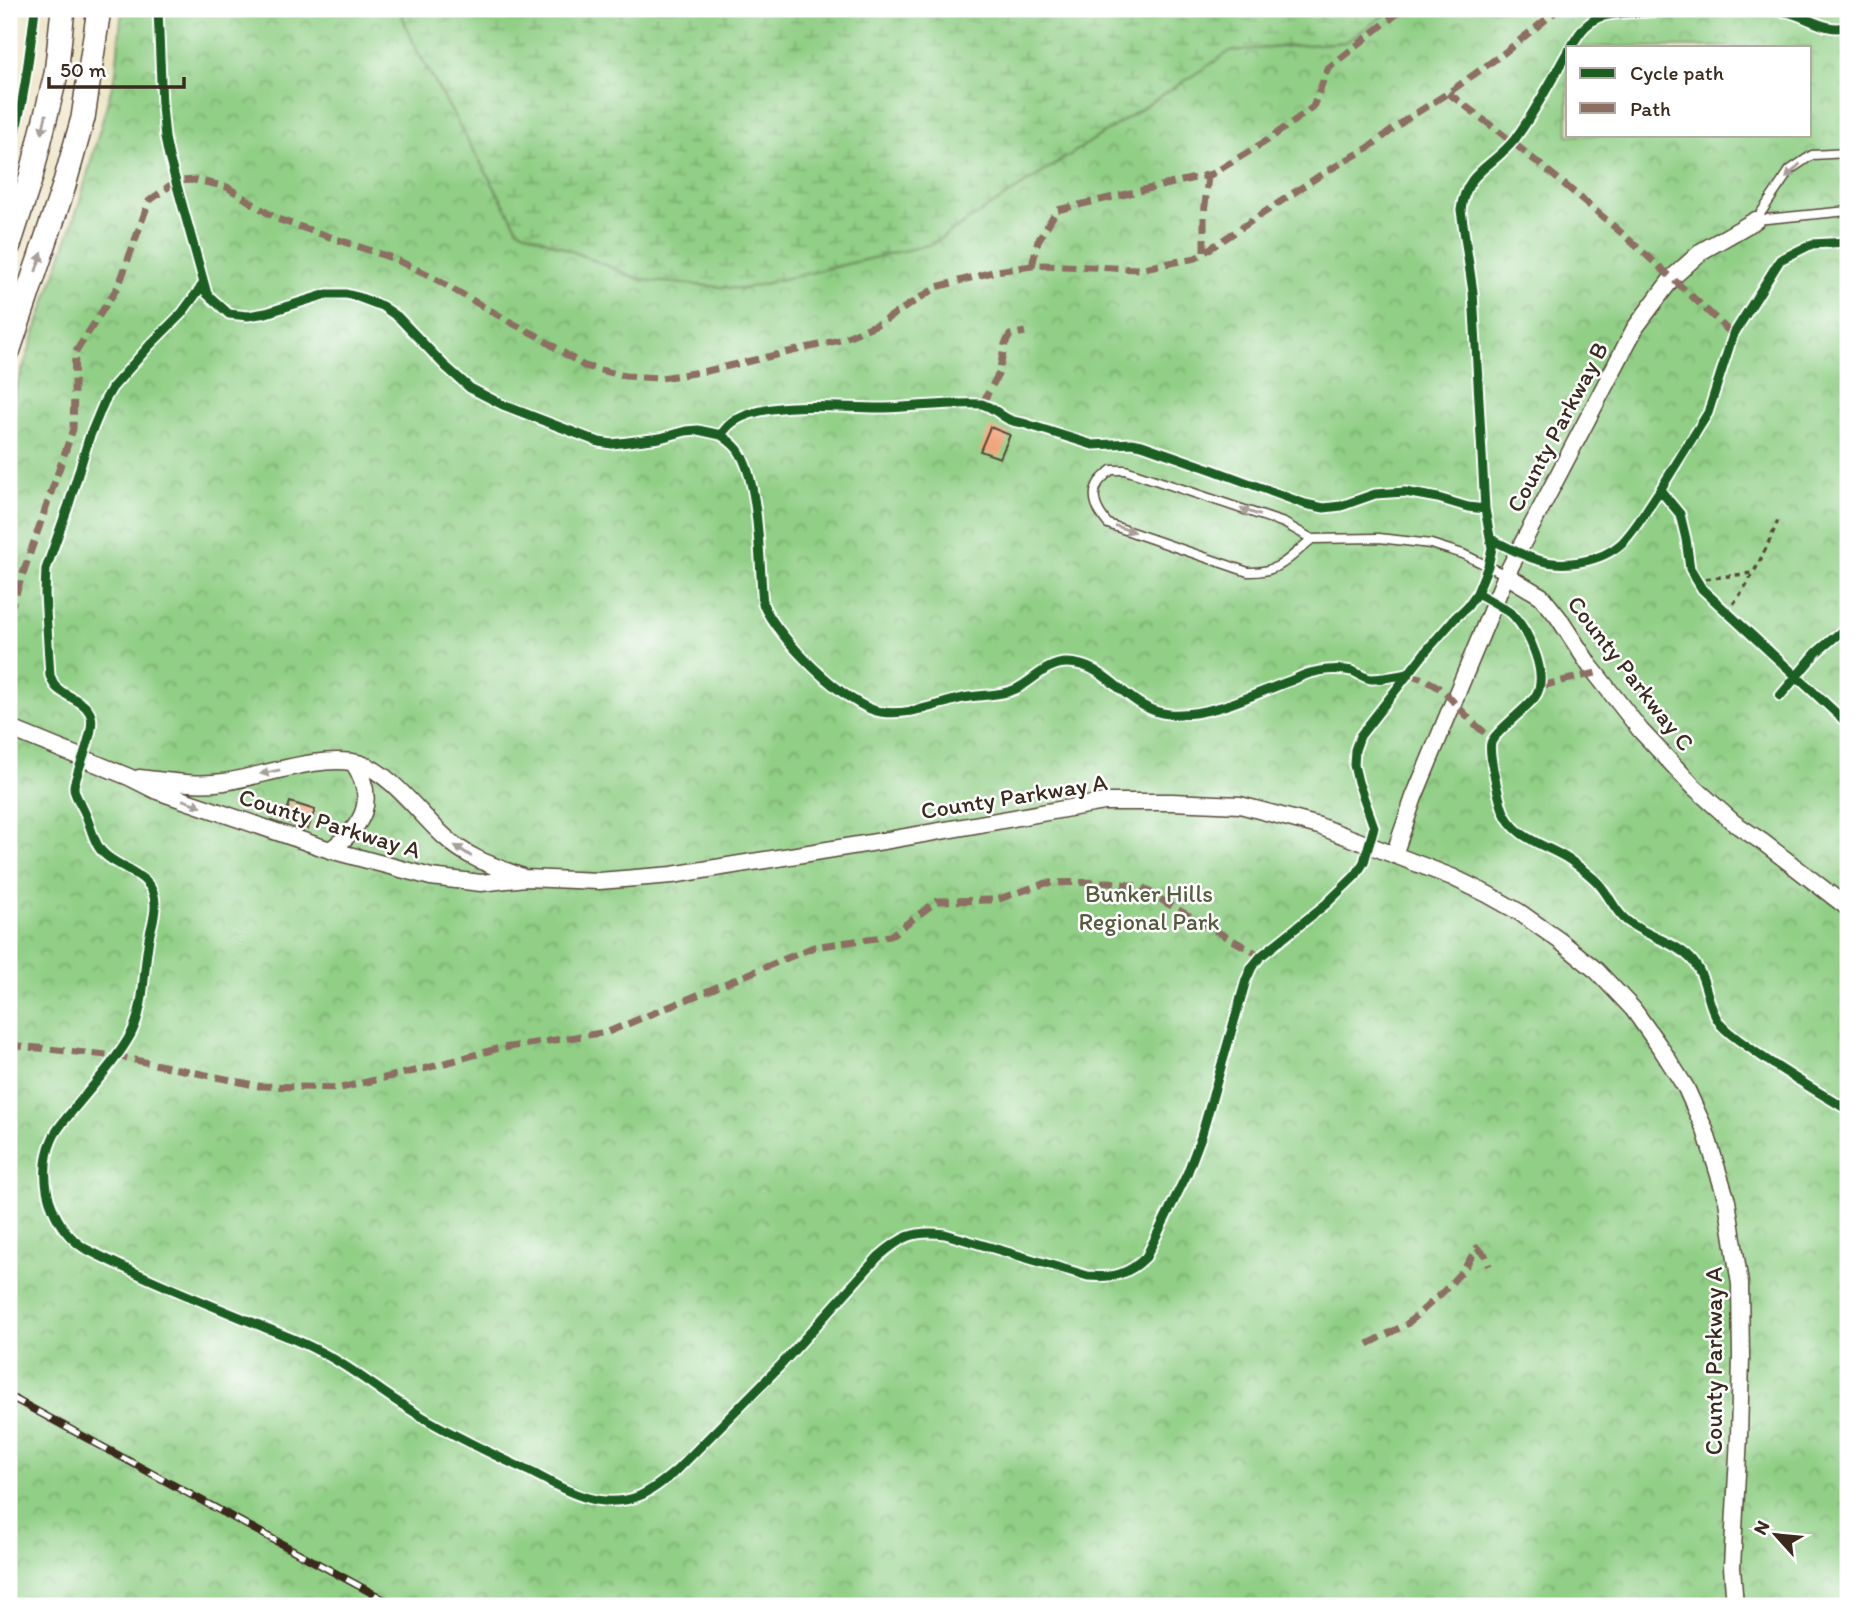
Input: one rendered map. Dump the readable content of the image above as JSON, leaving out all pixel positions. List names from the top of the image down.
{
  "streets": {
    "street": ["County Parkway B", "County Parkway C", "County Parkway A"]
  },
  "crossings": [
    ["County Parkway B", "County Parkway C"],
    ["County Parkway B", "County Parkway A"]
  ],
  "parks": ["Bunker Hills Regional Park"],
  "legend": ["Cycle path", "Path"],
  "scale_bar": "50 m",
  "north": "top left"
}
